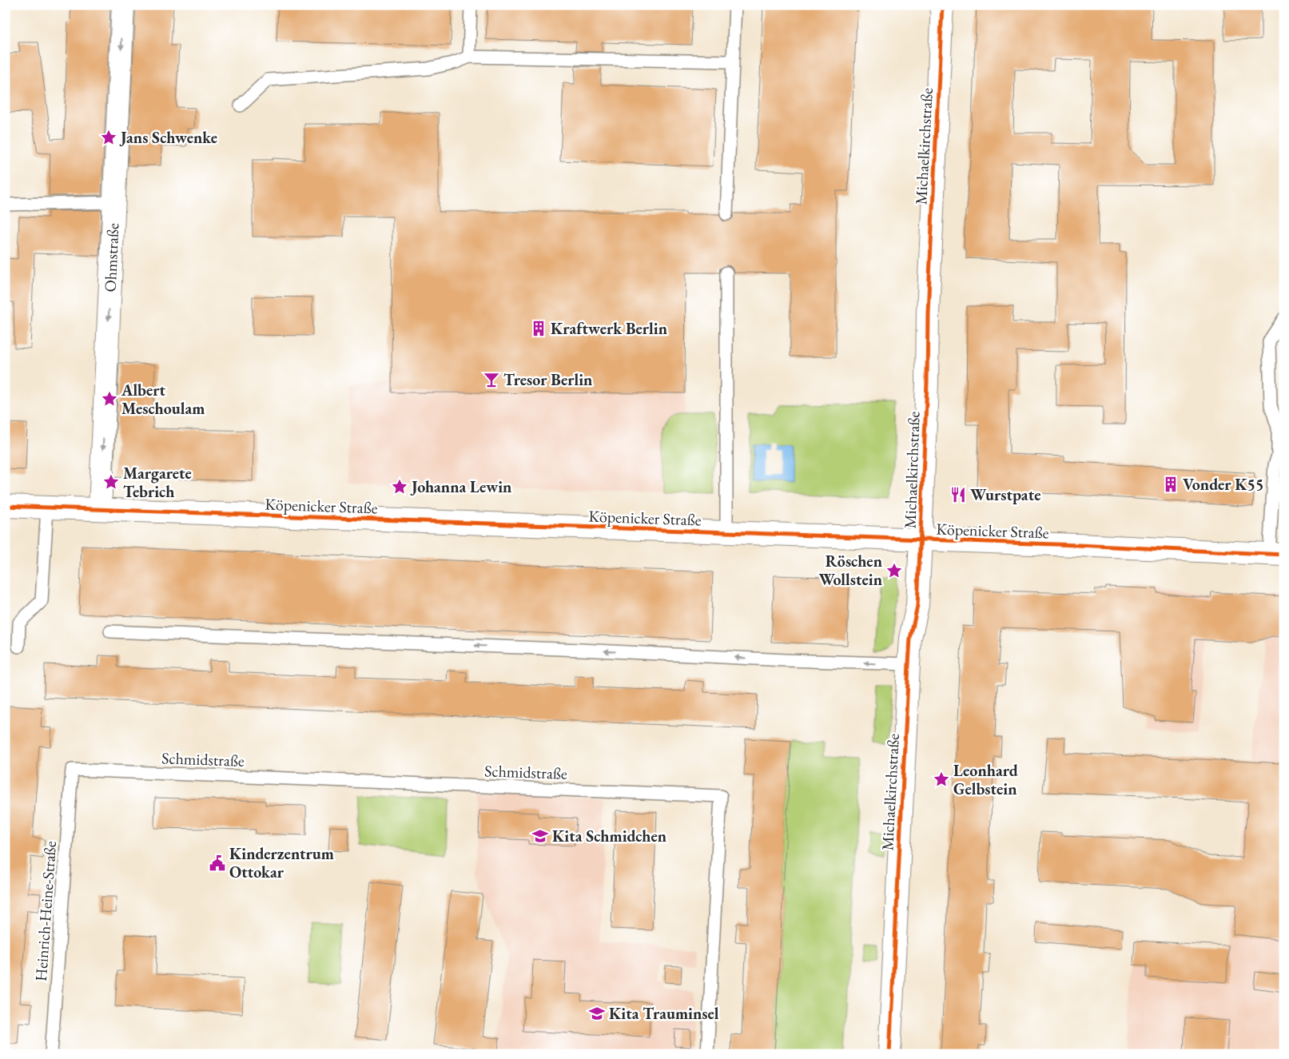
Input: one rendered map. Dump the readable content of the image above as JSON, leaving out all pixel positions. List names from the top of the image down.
{
  "streets": {
    "street": ["Michaelkirchstraße", "Ohmstraße", "Köpenicker Straße"],
    "lane": ["Schmidstraße", "Heinrich-Heine-Straße"]
  },
  "crossings": [
    ["Michaelkirchstraße", "Köpenicker Straße"],
    ["Ohmstraße", "Köpenicker Straße"],
    ["Schmidstraße", "Heinrich-Heine-Straße"]
  ],
  "one_way": ["Ohmstraße"],
  "places": {
    "place": [
      "Jans Schwenke",
      "Albert Meschoulam",
      "Margarete Tebrich",
      "Johanna Lewin",
      "Röschen Wollstein",
      "Leonhard Gelbstein"
    ],
    "building": ["Kraftwerk Berlin", "Vonder K55"],
    "bar": ["Tresor Berlin"],
    "restaurant": ["Wurstpate"],
    "school or university": ["Kita Schmidchen", "Kita Trauminsel"],
    "public building": ["Kinderzentrum Ottokar"]
  }
}
